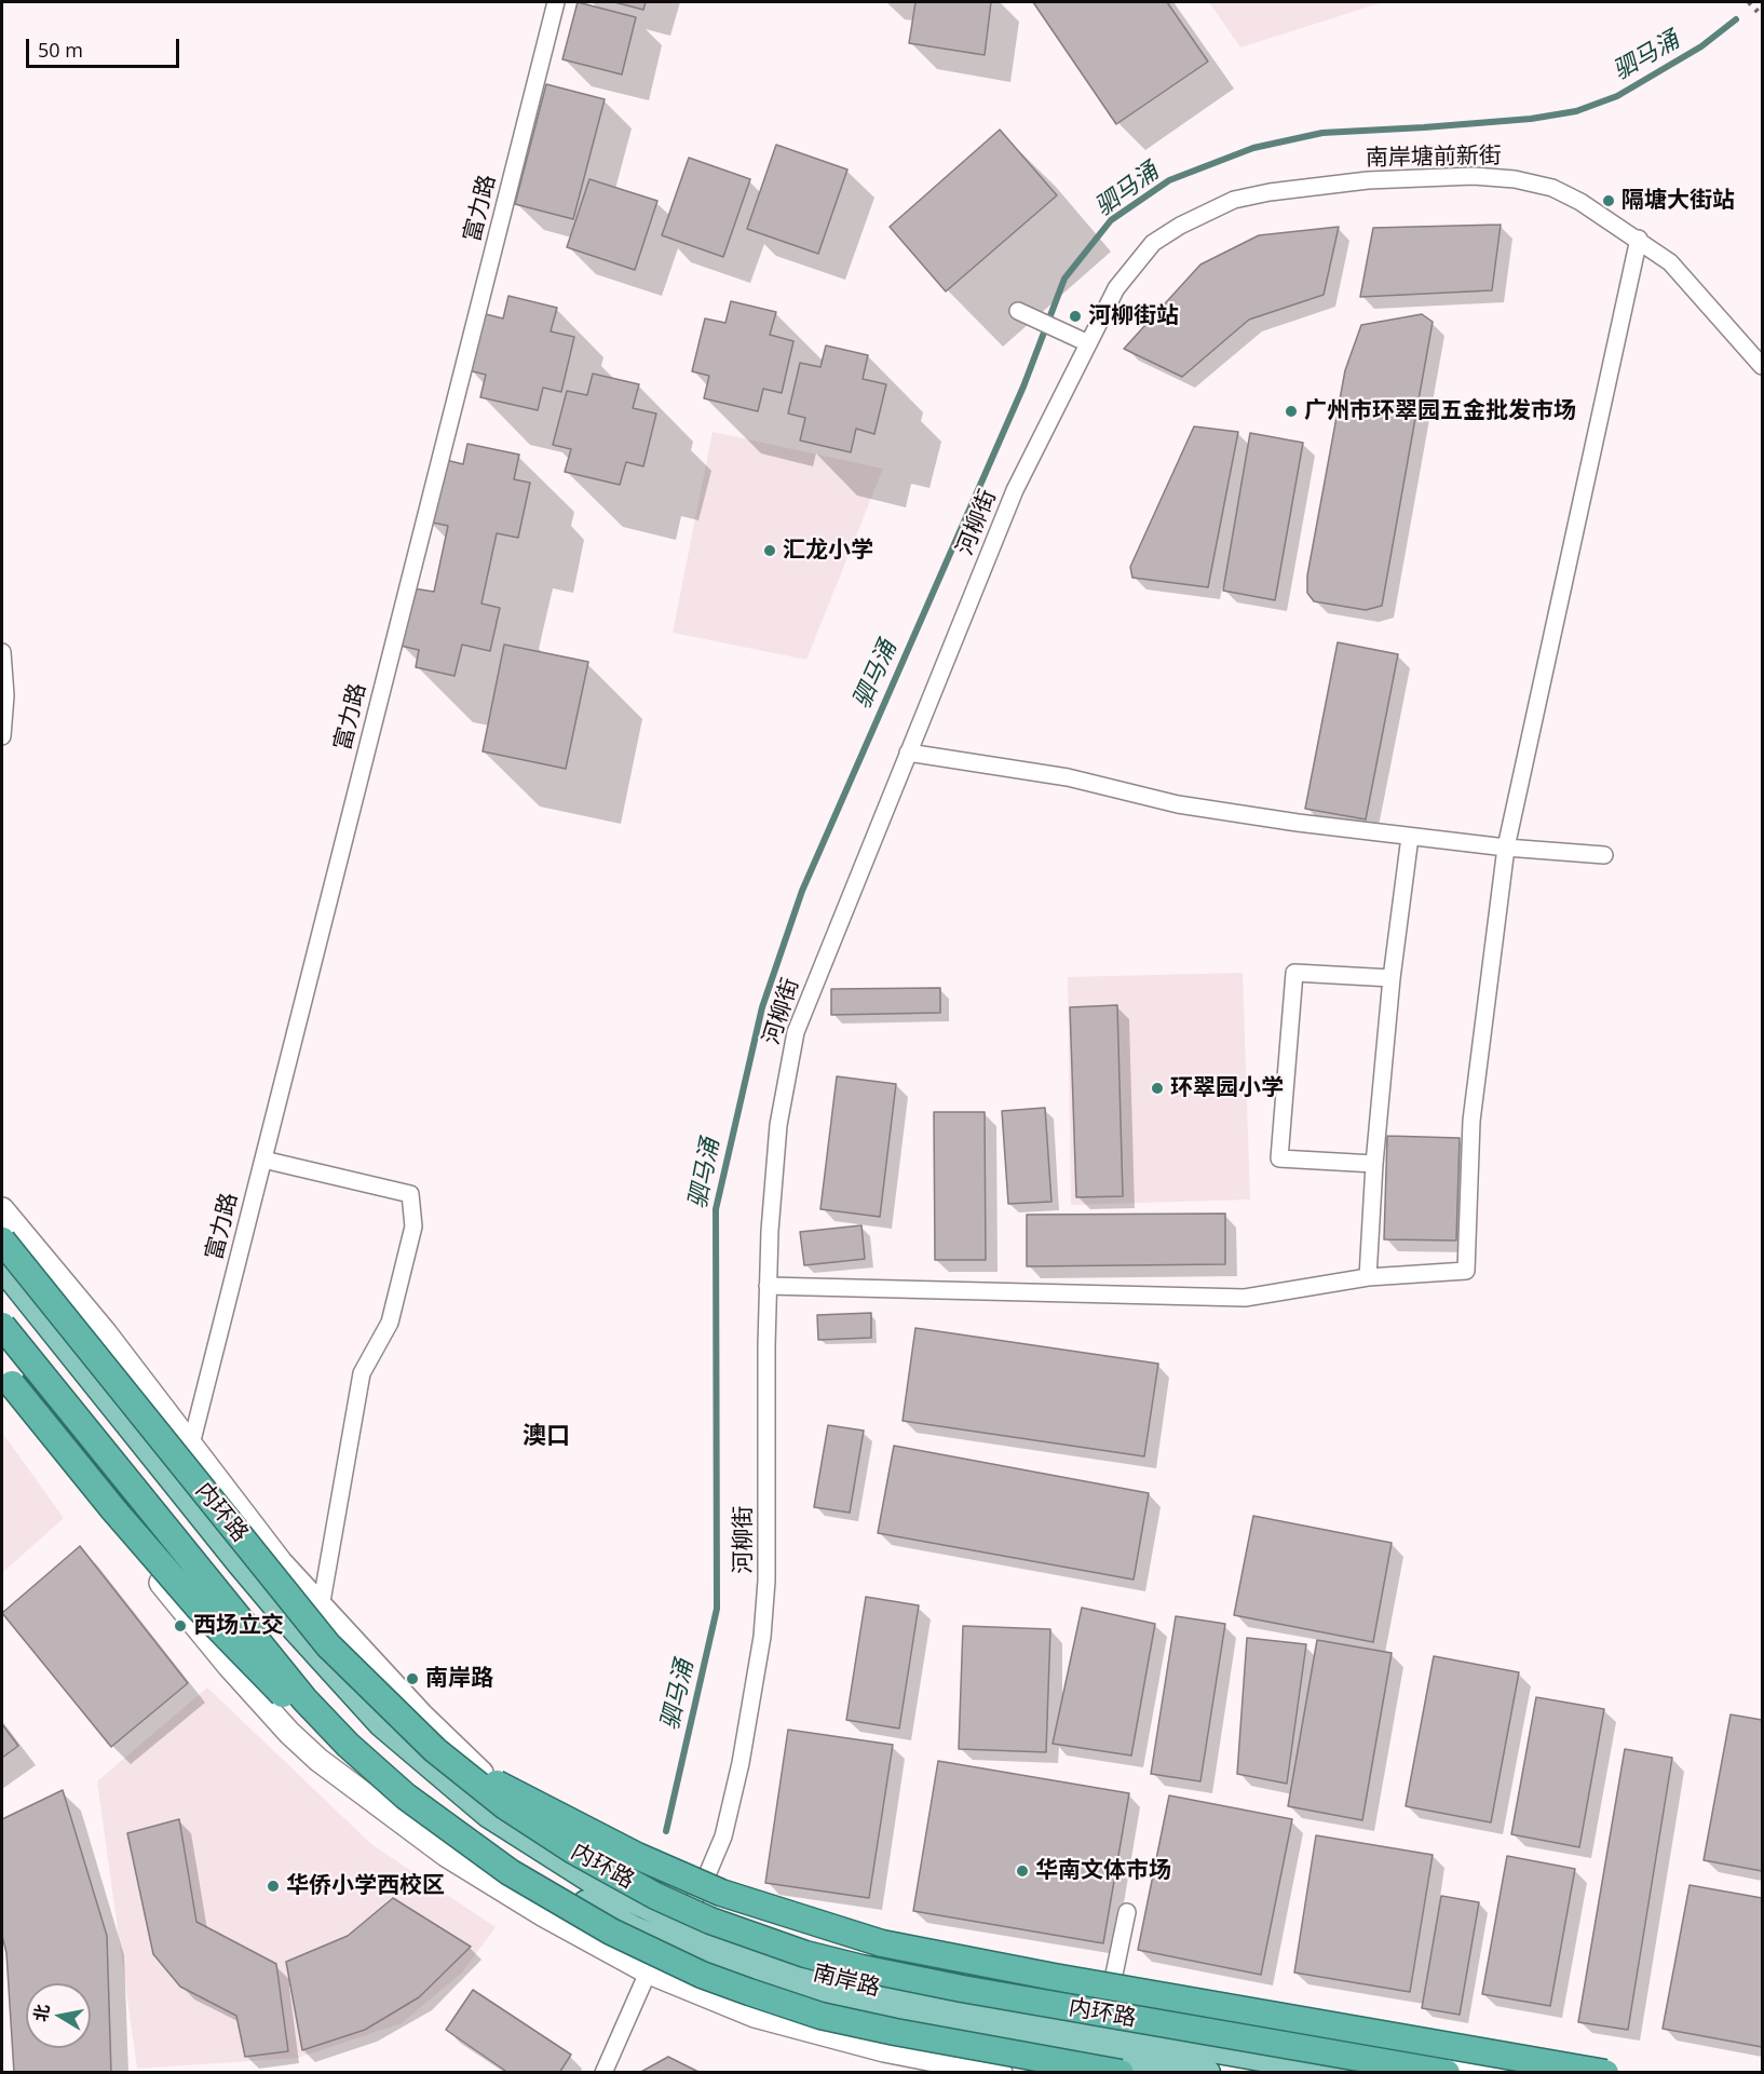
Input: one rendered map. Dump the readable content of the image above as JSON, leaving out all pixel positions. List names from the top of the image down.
{
  "streets": {
    "highway": ["内环路"],
    "main road": ["南岸路"],
    "street": ["南岸塘前新街", "富力路", "河柳街"]
  },
  "crossings": [
    ["南岸塘前新街", "河柳街"],
    ["河柳街", "南岸路"]
  ],
  "districts": ["澳口"],
  "water": ["驷马涌"],
  "places": [
    "隔塘大街站",
    "河柳街站",
    "广州市环翠园五金批发市场",
    "汇龙小学",
    "环翠园小学",
    "西场立交",
    "南岸路",
    "华南文体市场",
    "华侨小学西校区"
  ],
  "scale_bar": "50 m",
  "north": "left"
}
